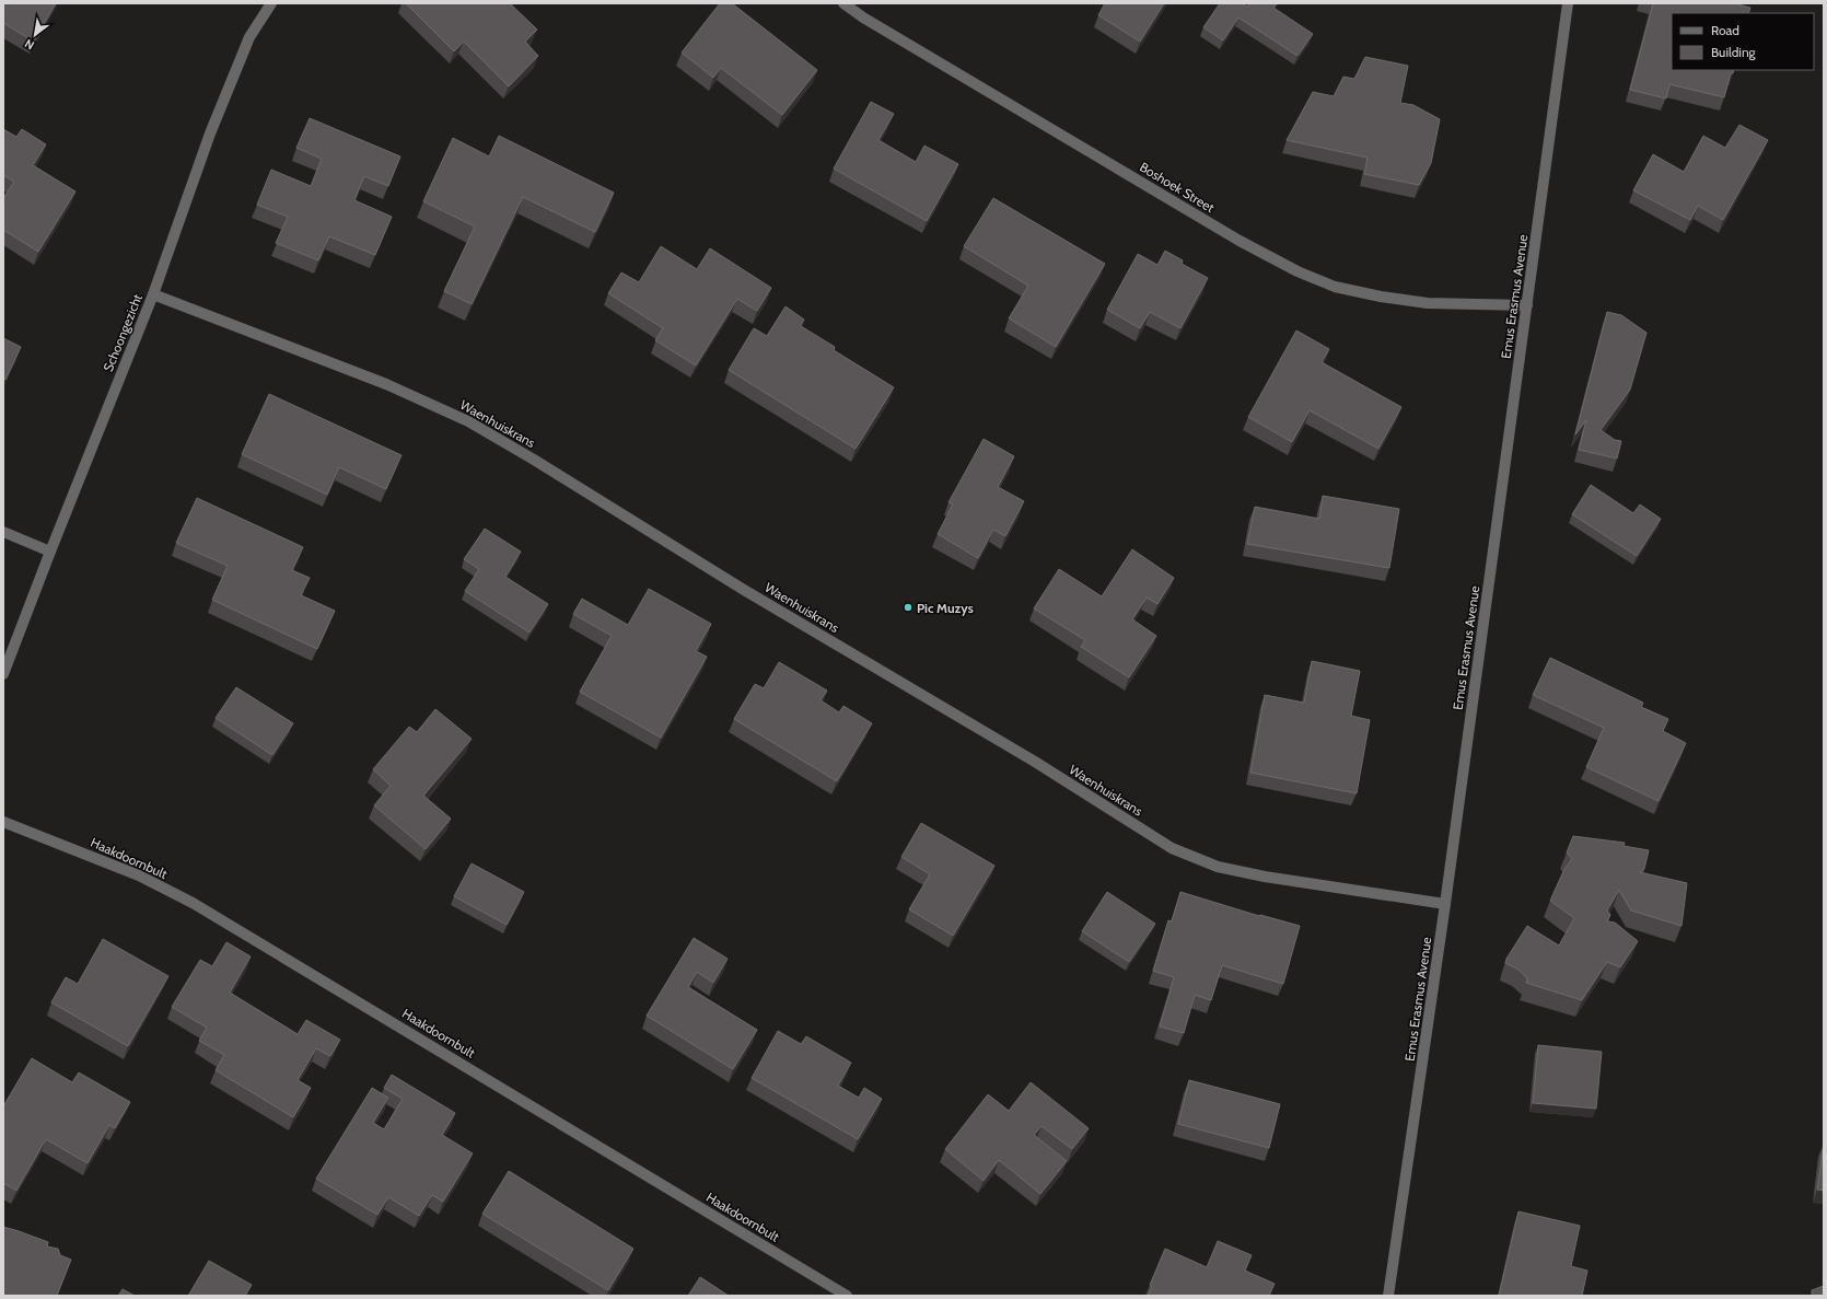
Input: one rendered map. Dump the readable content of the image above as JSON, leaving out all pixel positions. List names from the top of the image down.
{
  "streets": {
    "street": [
      "Boshoek Street",
      "Emus Erasmus Avenue",
      "Schoongezicht",
      "Waenhuiskrans",
      "Haakdoornbult"
    ]
  },
  "crossings": [
    ["Boshoek Street", "Emus Erasmus Avenue"],
    ["Emus Erasmus Avenue", "Waenhuiskrans"],
    ["Schoongezicht", "Waenhuiskrans"]
  ],
  "places": ["Pic Muzys"],
  "legend": ["Road", "Building"],
  "north": "bottom left"
}
